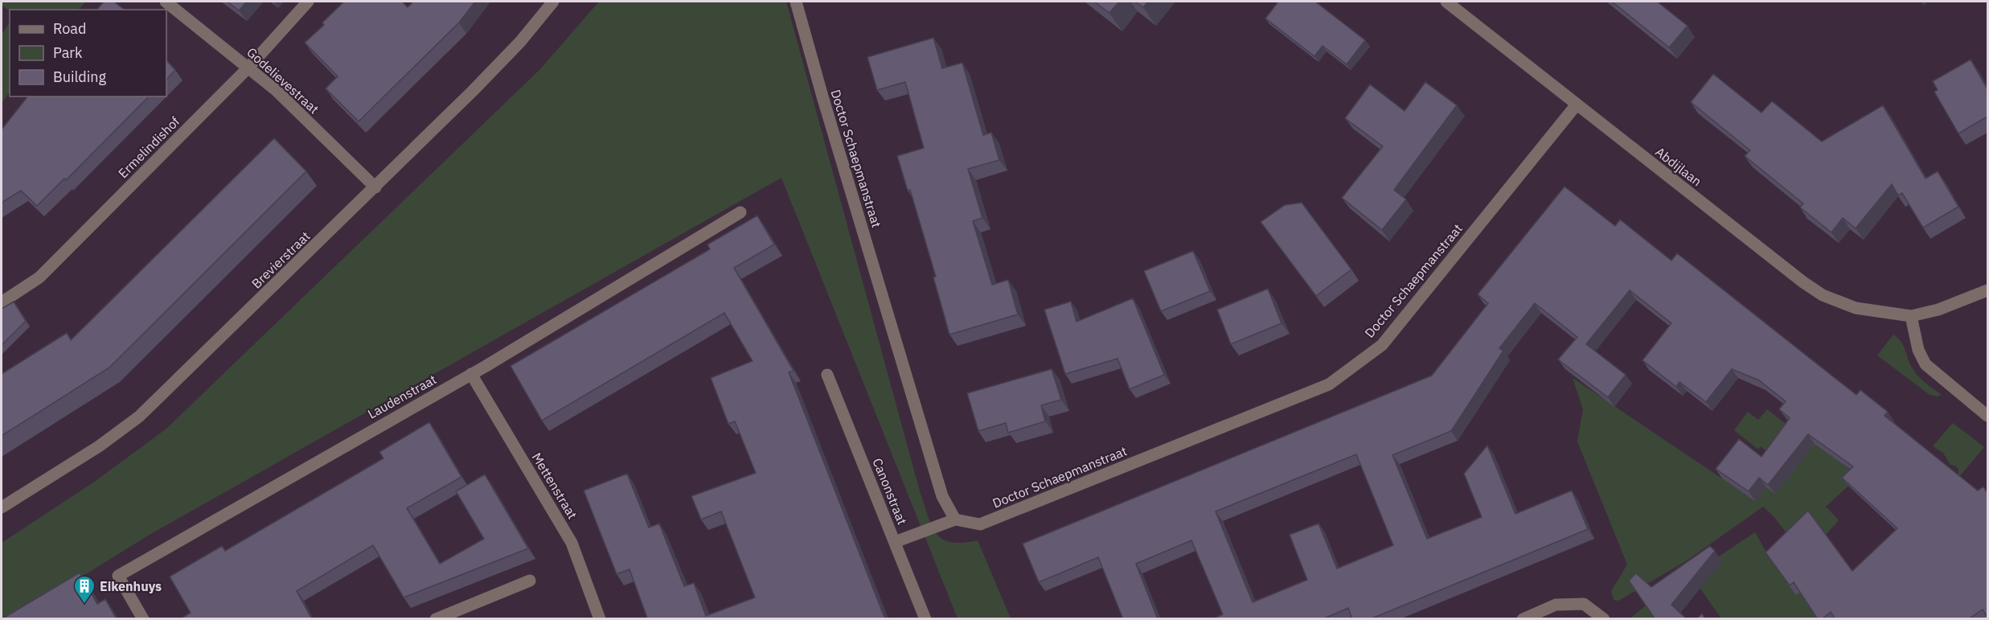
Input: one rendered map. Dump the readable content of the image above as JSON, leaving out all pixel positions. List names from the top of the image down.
{
  "streets": {
    "street": [
      "Godelievestraat",
      "Ermelindishof",
      "Doctor Schaepmanstraat",
      "Abdijlaan",
      "Brevierstraat",
      "Laudenstraat",
      "Mettenstraat",
      "Canonstraat"
    ]
  },
  "crossings": [
    ["Godelievestraat", "Ermelindishof"],
    ["Godelievestraat", "Brevierstraat"],
    ["Doctor Schaepmanstraat", "Abdijlaan"],
    ["Laudenstraat", "Mettenstraat"]
  ],
  "places": {
    "building": ["Eikenhuys"]
  },
  "legend": ["Road", "Park", "Building"]
}
